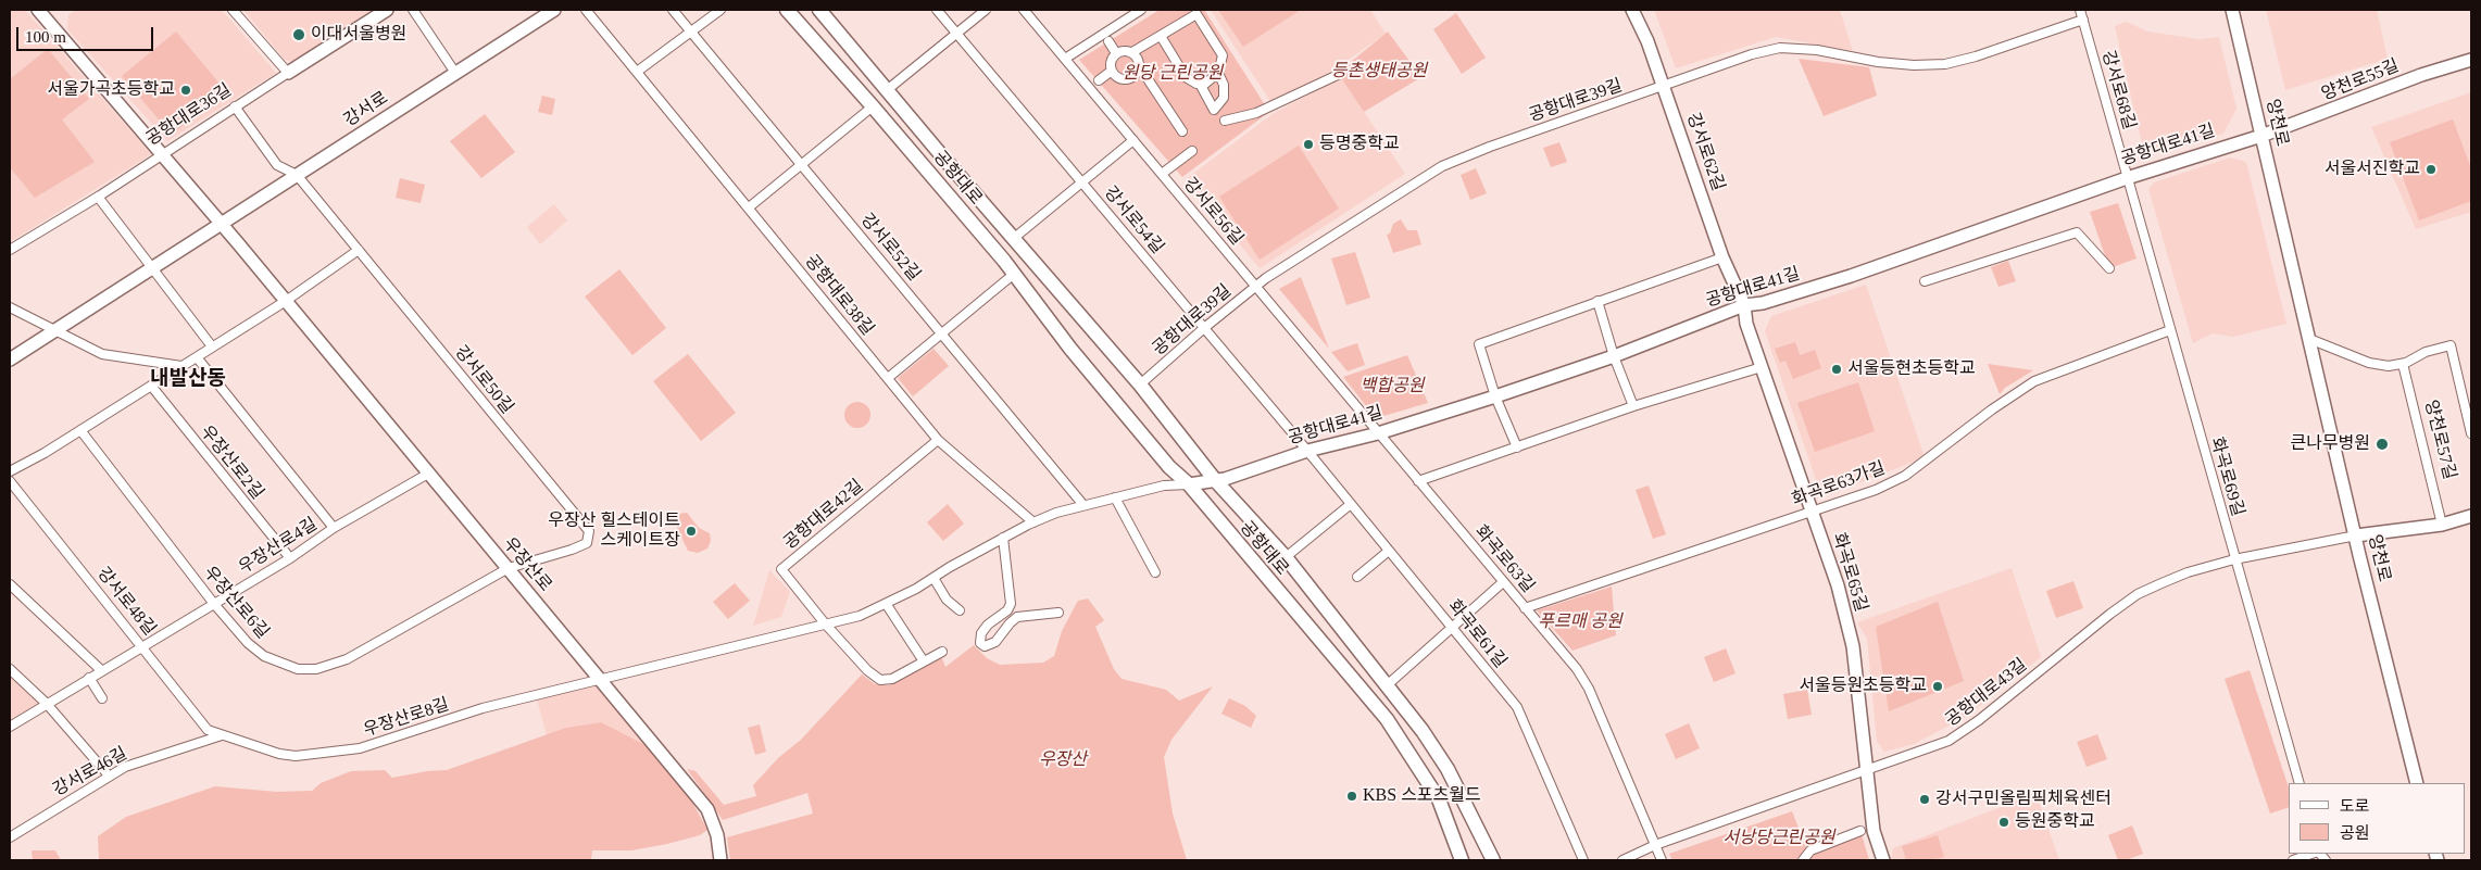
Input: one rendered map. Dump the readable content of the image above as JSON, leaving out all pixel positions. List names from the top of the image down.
{
  "streets": {
    "main road": ["공항대로"],
    "street": [
      "양천로55길",
      "강서로68길",
      "공항대로39길",
      "강서로",
      "공항대로36길",
      "양천로",
      "공항대로41길",
      "강서로62길",
      "강서로56길",
      "강서로54길",
      "강서로52길",
      "공항대로38길",
      "강서로50길",
      "양천로57길",
      "우장산로2길",
      "화곡로69길",
      "화곡로63가길",
      "공항대로42길",
      "우장산로4길",
      "화곡로63길",
      "우장산로",
      "화곡로65길",
      "강서로48길",
      "우장산로6길",
      "화곡로61길",
      "공항대로43길",
      "우장산로8길",
      "강서로46길"
    ]
  },
  "crossings": [
    ["양천로55길", "양천로"],
    ["양천로55길", "공항대로41길"],
    ["강서로68길", "공항대로39길"],
    ["강서로68길", "공항대로41길"],
    ["강서로68길", "화곡로69길"],
    ["공항대로39길", "강서로62길"],
    ["공항대로39길", "공항대로"],
    ["공항대로39길", "강서로56길"],
    ["공항대로39길", "강서로54길"],
    ["강서로", "강서로50길"],
    ["강서로", "우장산로"],
    ["양천로", "공항대로41길"],
    ["양천로", "공항대로43길"],
    ["공항대로41길", "강서로62길"],
    ["공항대로41길", "공항대로"],
    ["공항대로41길", "강서로56길"],
    ["공항대로41길", "강서로54길"],
    ["공항대로41길", "화곡로69길"],
    ["공항대로41길", "화곡로63길"],
    ["공항대로41길", "화곡로65길"],
    ["공항대로41길", "화곡로61길"],
    ["강서로62길", "화곡로65길"],
    ["공항대로", "화곡로61길"],
    ["강서로56길", "화곡로63길"],
    ["강서로54길", "화곡로61길"],
    ["공항대로38길", "공항대로42길"],
    ["강서로50길", "우장산로"],
    ["강서로50길", "우장산로6길"],
    ["우장산로2길", "우장산로4길"],
    ["화곡로69길", "화곡로63가길"],
    ["화곡로69길", "공항대로43길"],
    ["화곡로63가길", "화곡로63길"],
    ["화곡로63가길", "화곡로65길"],
    ["우장산로4길", "우장산로"],
    ["우장산로4길", "강서로48길"],
    ["우장산로4길", "우장산로6길"],
    ["화곡로63길", "공항대로43길"],
    ["우장산로", "우장산로6길"],
    ["우장산로", "우장산로8길"],
    ["화곡로65길", "공항대로43길"],
    ["강서로48길", "우장산로8길"],
    ["강서로48길", "강서로46길"],
    ["우장산로8길", "강서로46길"]
  ],
  "districts": ["내발산동"],
  "parks": [
    "등촌생태공원",
    "원당 근린공원",
    "백합공원",
    "푸르매 공원",
    "우장산",
    "서낭당근린공원"
  ],
  "places": [
    "이대서울병원",
    "서울가곡초등학교",
    "등명중학교",
    "서울서진학교",
    "서울등현초등학교",
    "큰나무병원",
    "우장산 힐스테이트 스케이트장",
    "서울등원초등학교",
    "KBS 스포츠월드",
    "강서구민올림픽체육센터",
    "등원중학교"
  ],
  "legend": ["도로", "공원"],
  "scale_bar": "100 m"
}
